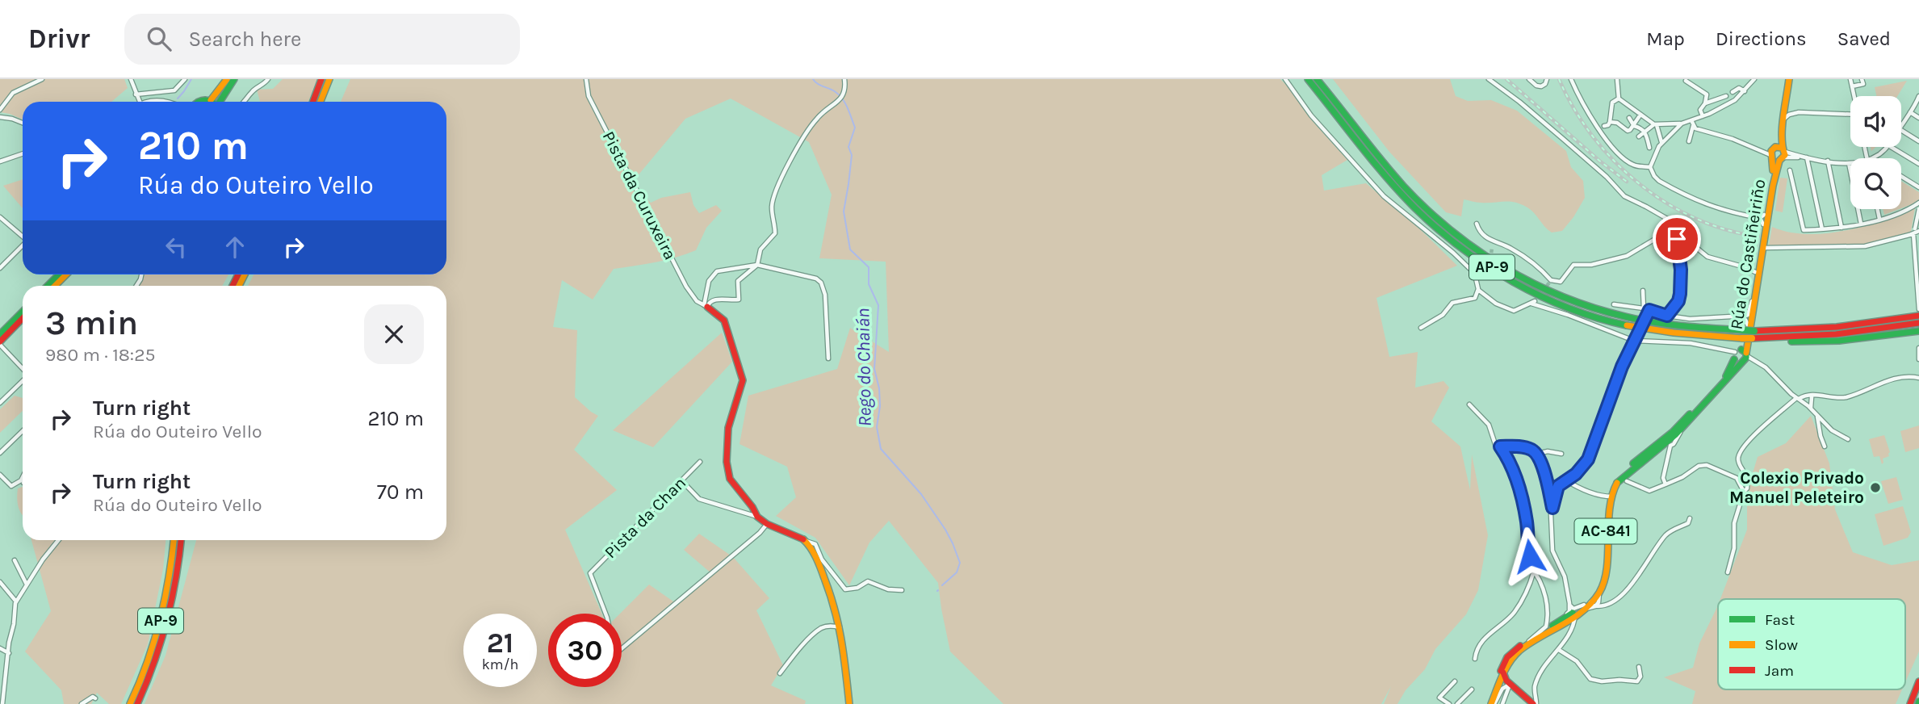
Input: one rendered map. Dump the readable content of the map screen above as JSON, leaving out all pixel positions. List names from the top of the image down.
{
  "streets": {
    "main road": ["Rúa do Castiñeiriño", "AP-9", "AC-841"],
    "street": ["Pista da Curuxeira", "Pista da Chan"]
  },
  "crossings": [
    ["Rúa do Castiñeiriño", "AP-9"],
    ["Rúa do Castiñeiriño", "AC-841"]
  ],
  "water": ["Rego do Chaián"],
  "places": ["Colexio Privado Manuel Peleteiro"],
  "legend": ["Fast", "Slow", "Jam"],
  "page": {
    "header": "Drivr",
    "search": "Search here",
    "nav": ["Map", "Directions", "Saved"],
    "turn": ["210 m", "Rúa do Outeiro Vello"],
    "heading": ["3 min", "980 m · 18:25"],
    "list": [
      {
        "name": "Turn right",
        "note": "Rúa do Outeiro Vello",
        "value": "210 m"
      },
      {
        "name": "Turn right",
        "note": "Rúa do Outeiro Vello",
        "value": "70 m"
      }
    ],
    "speed": "21 km/h",
    "limit": "30"
  }
}
